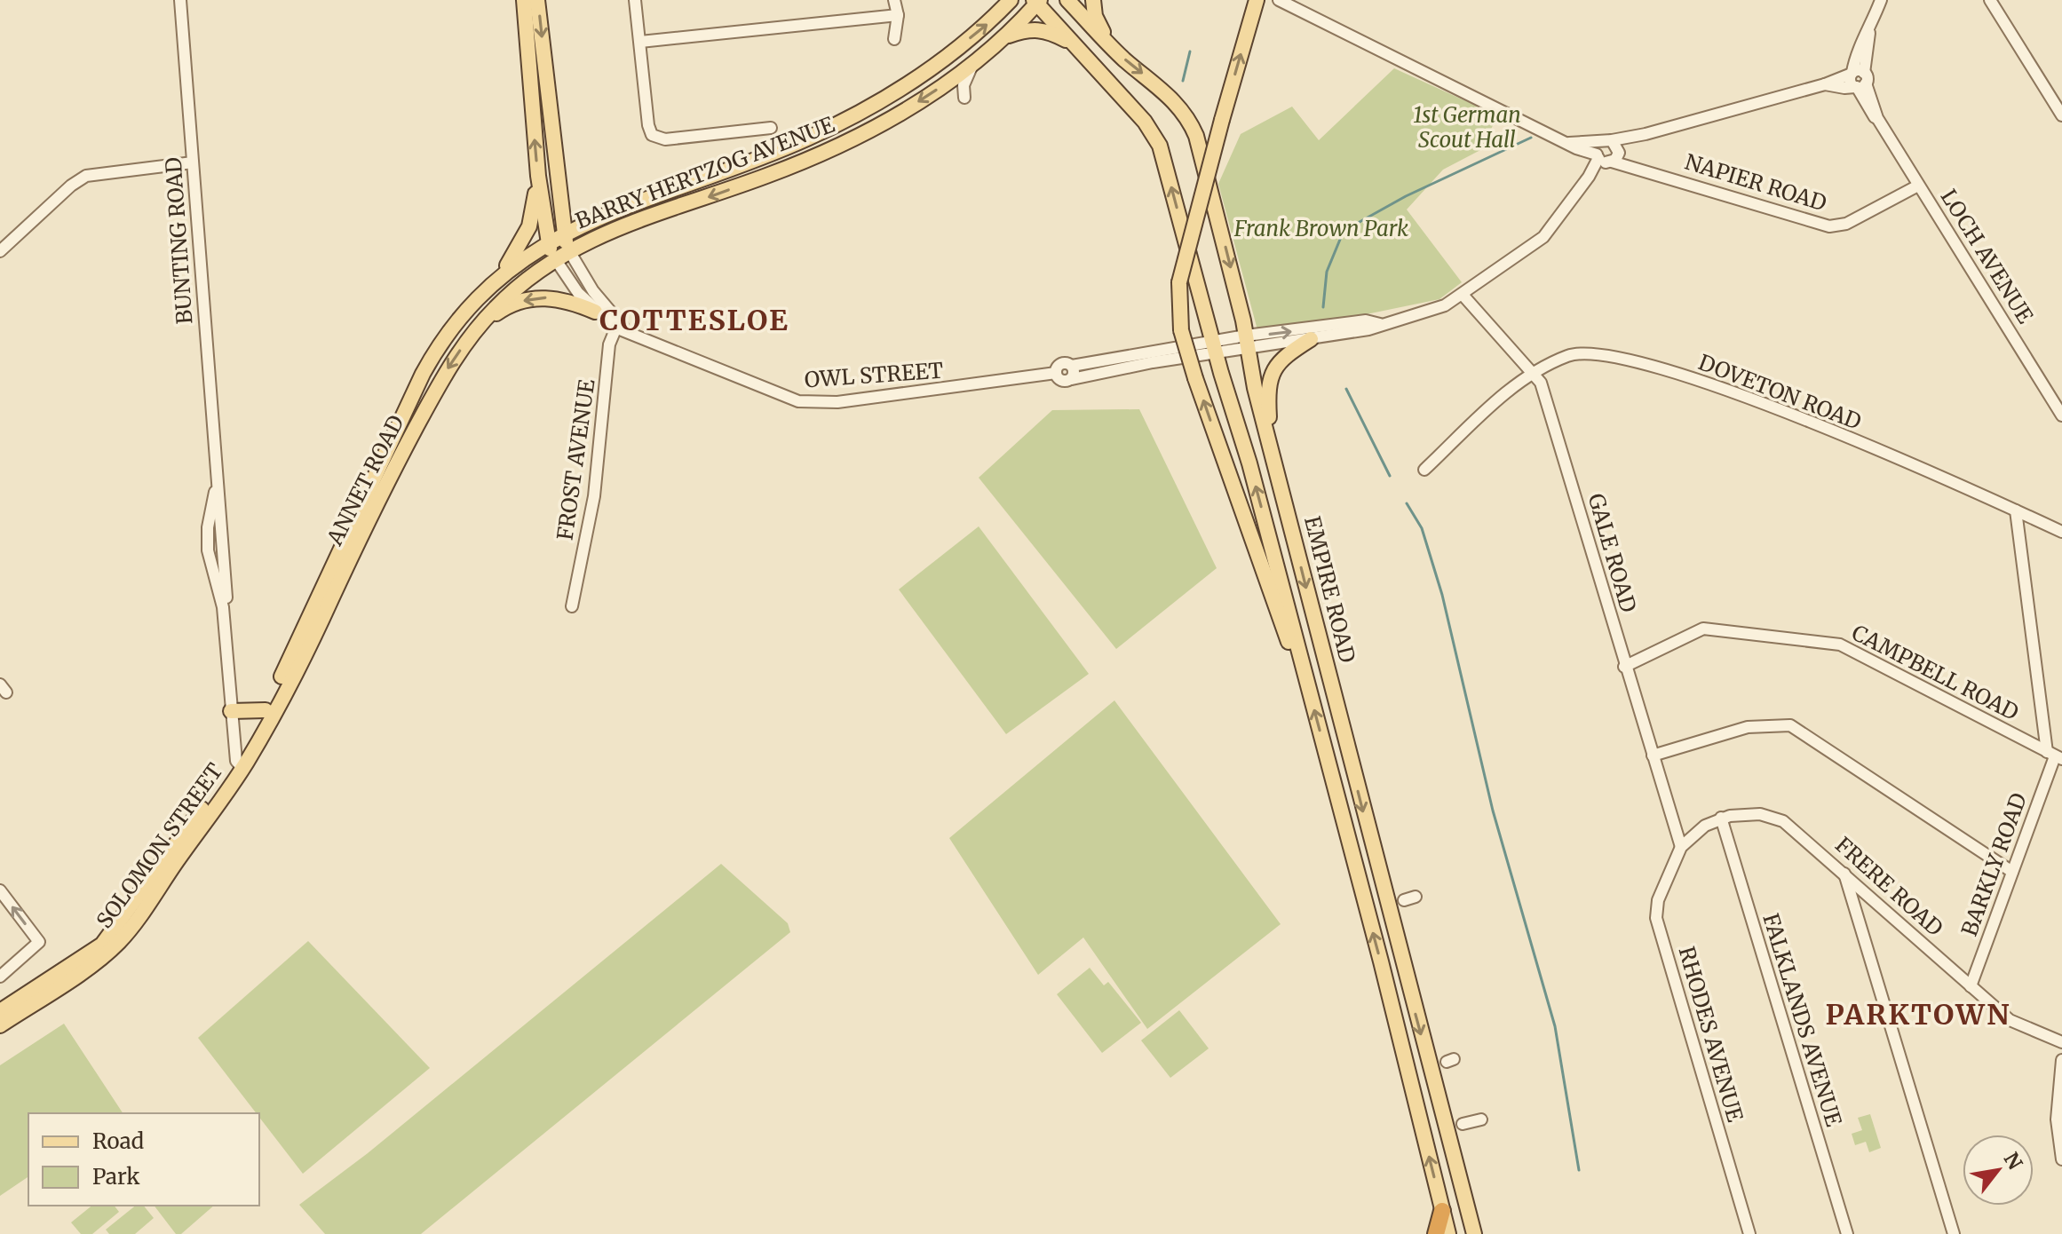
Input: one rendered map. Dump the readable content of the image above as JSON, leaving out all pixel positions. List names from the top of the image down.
{
  "streets": {
    "main road": [
      "BARRY HERTZOG AVENUE",
      "ANNET ROAD",
      "EMPIRE ROAD",
      "SOLOMON STREET"
    ],
    "street": [
      "NAPIER ROAD",
      "BUNTING ROAD",
      "LOCH AVENUE",
      "OWL STREET",
      "DOVETON ROAD",
      "FROST AVENUE",
      "GALE ROAD",
      "CAMPBELL ROAD",
      "BARKLY ROAD",
      "FRERE ROAD",
      "FALKLANDS AVENUE",
      "RHODES AVENUE"
    ]
  },
  "crossings": [
    ["BARRY HERTZOG AVENUE", "OWL STREET"],
    ["BARRY HERTZOG AVENUE", "ANNET ROAD"],
    ["BARRY HERTZOG AVENUE", "EMPIRE ROAD"],
    ["NAPIER ROAD", "LOCH AVENUE"],
    ["BUNTING ROAD", "ANNET ROAD"],
    ["BUNTING ROAD", "SOLOMON STREET"],
    ["OWL STREET", "FROST AVENUE"],
    ["OWL STREET", "ANNET ROAD"],
    ["DOVETON ROAD", "GALE ROAD"],
    ["DOVETON ROAD", "BARKLY ROAD"],
    ["ANNET ROAD", "SOLOMON STREET"],
    ["GALE ROAD", "CAMPBELL ROAD"],
    ["GALE ROAD", "FRERE ROAD"],
    ["GALE ROAD", "RHODES AVENUE"],
    ["CAMPBELL ROAD", "BARKLY ROAD"],
    ["BARKLY ROAD", "FRERE ROAD"],
    ["FRERE ROAD", "FALKLANDS AVENUE"],
    ["FRERE ROAD", "RHODES AVENUE"]
  ],
  "districts": ["COTTESLOE", "PARKTOWN"],
  "parks": ["1st German Scout Hall", "Frank Brown Park"],
  "legend": ["Road", "Park"],
  "north": "top right"
}
